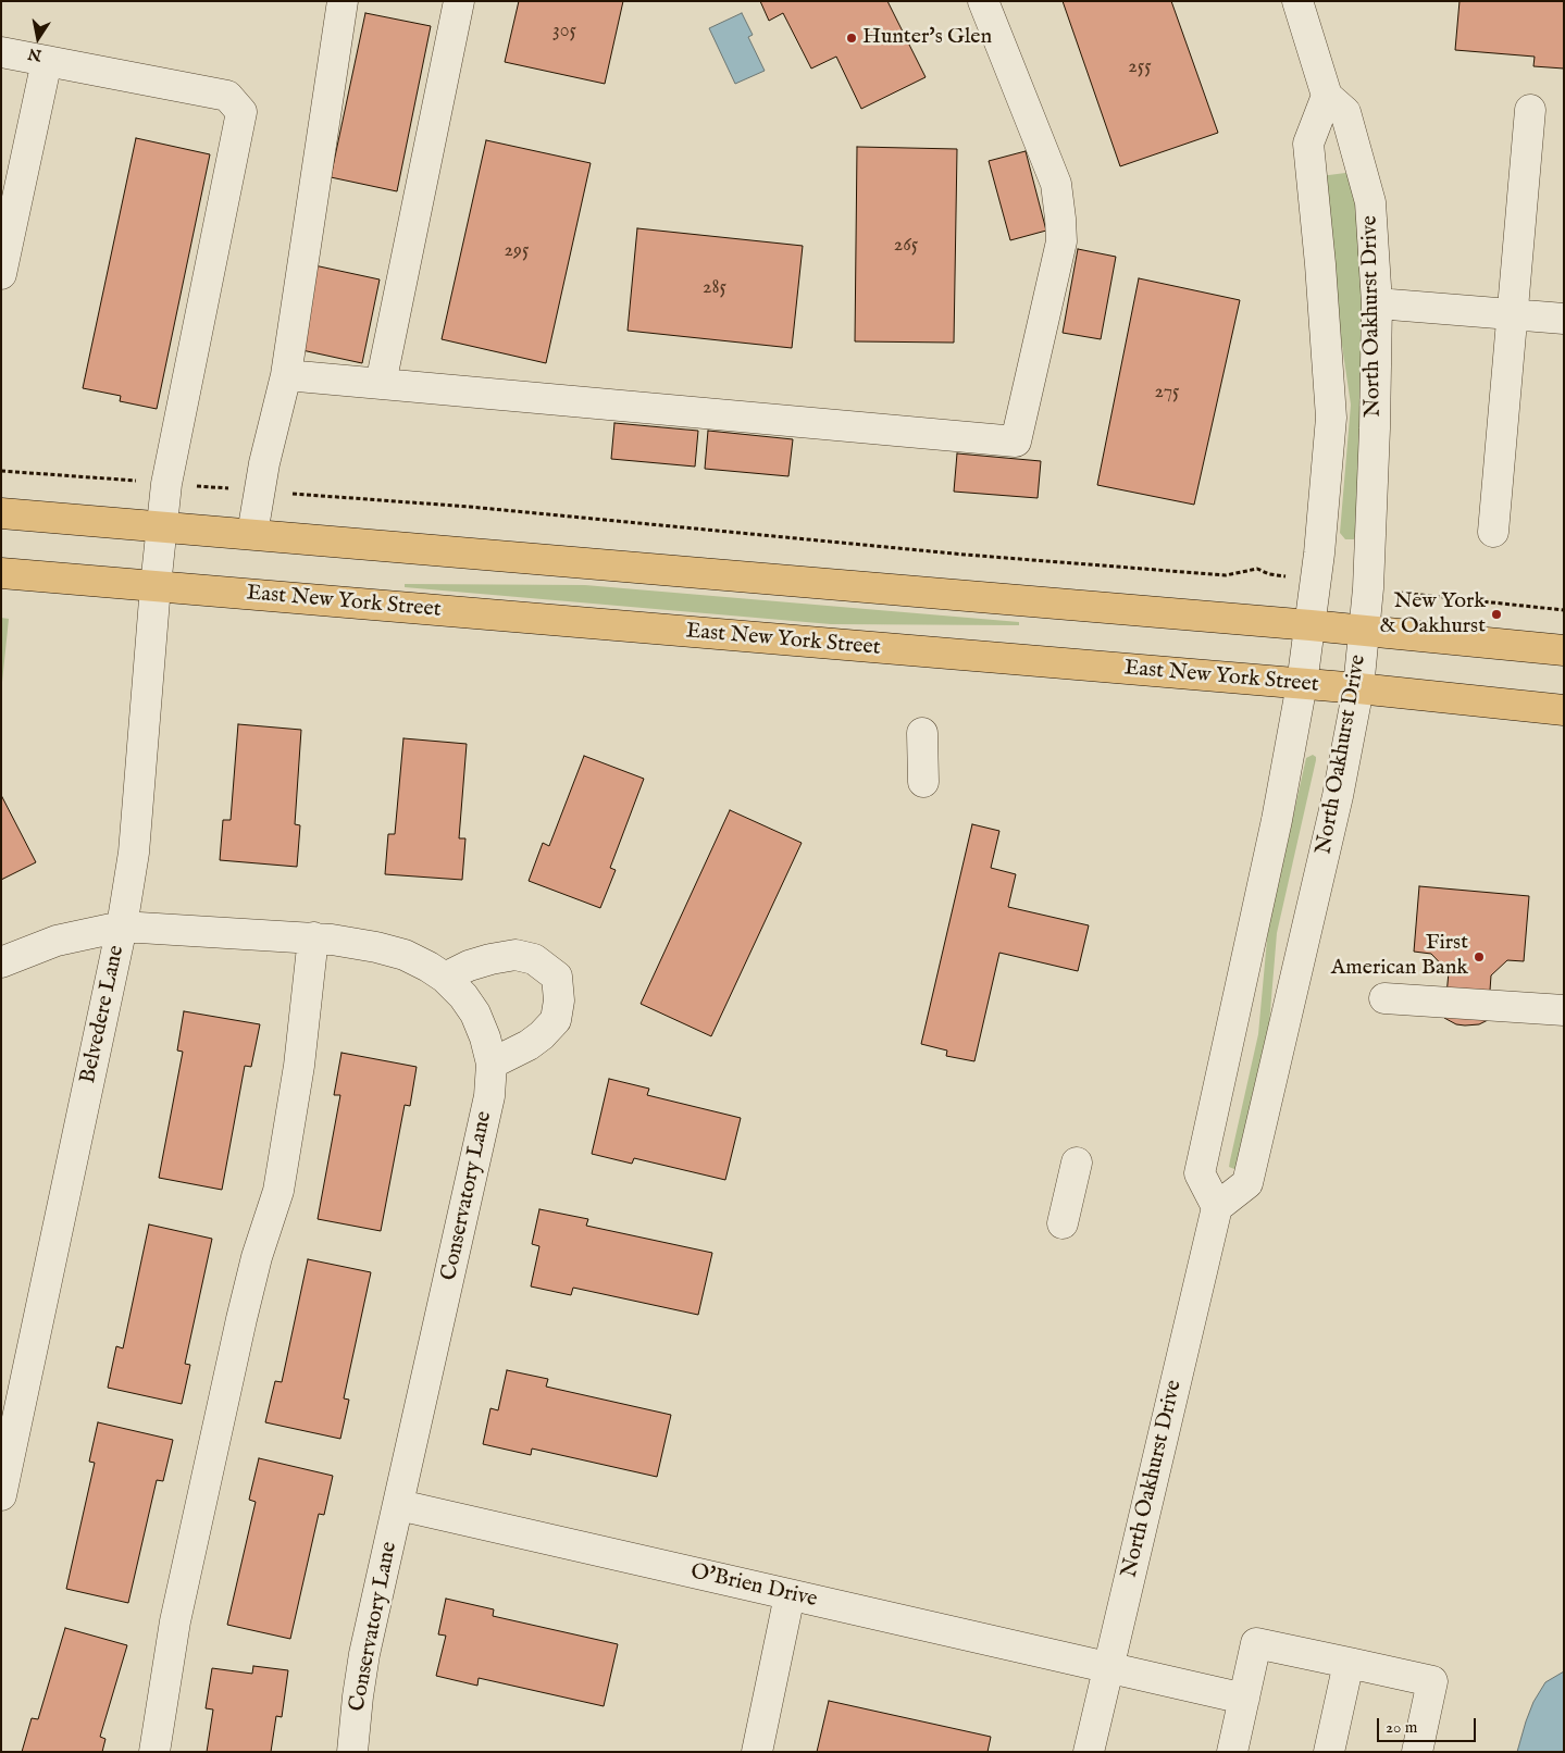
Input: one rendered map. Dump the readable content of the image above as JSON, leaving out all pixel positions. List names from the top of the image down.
{
  "streets": {
    "main road": ["East New York Street"],
    "street": [
      "North Oakhurst Drive",
      "Belvedere Lane",
      "Conservatory Lane",
      "O'Brien Drive"
    ]
  },
  "crossings": [
    ["North Oakhurst Drive", "East New York Street"],
    ["North Oakhurst Drive", "O'Brien Drive"],
    ["East New York Street", "Belvedere Lane"],
    ["Belvedere Lane", "Conservatory Lane"],
    ["Conservatory Lane", "O'Brien Drive"]
  ],
  "places": ["Hunter's Glen", "New York & Oakhurst", "First American Bank"],
  "house_numbers": [
    "305",
    "255",
    "265",
    "295",
    "285",
    "275"
  ],
  "scale_bar": "20 m",
  "north": "bottom"
}
